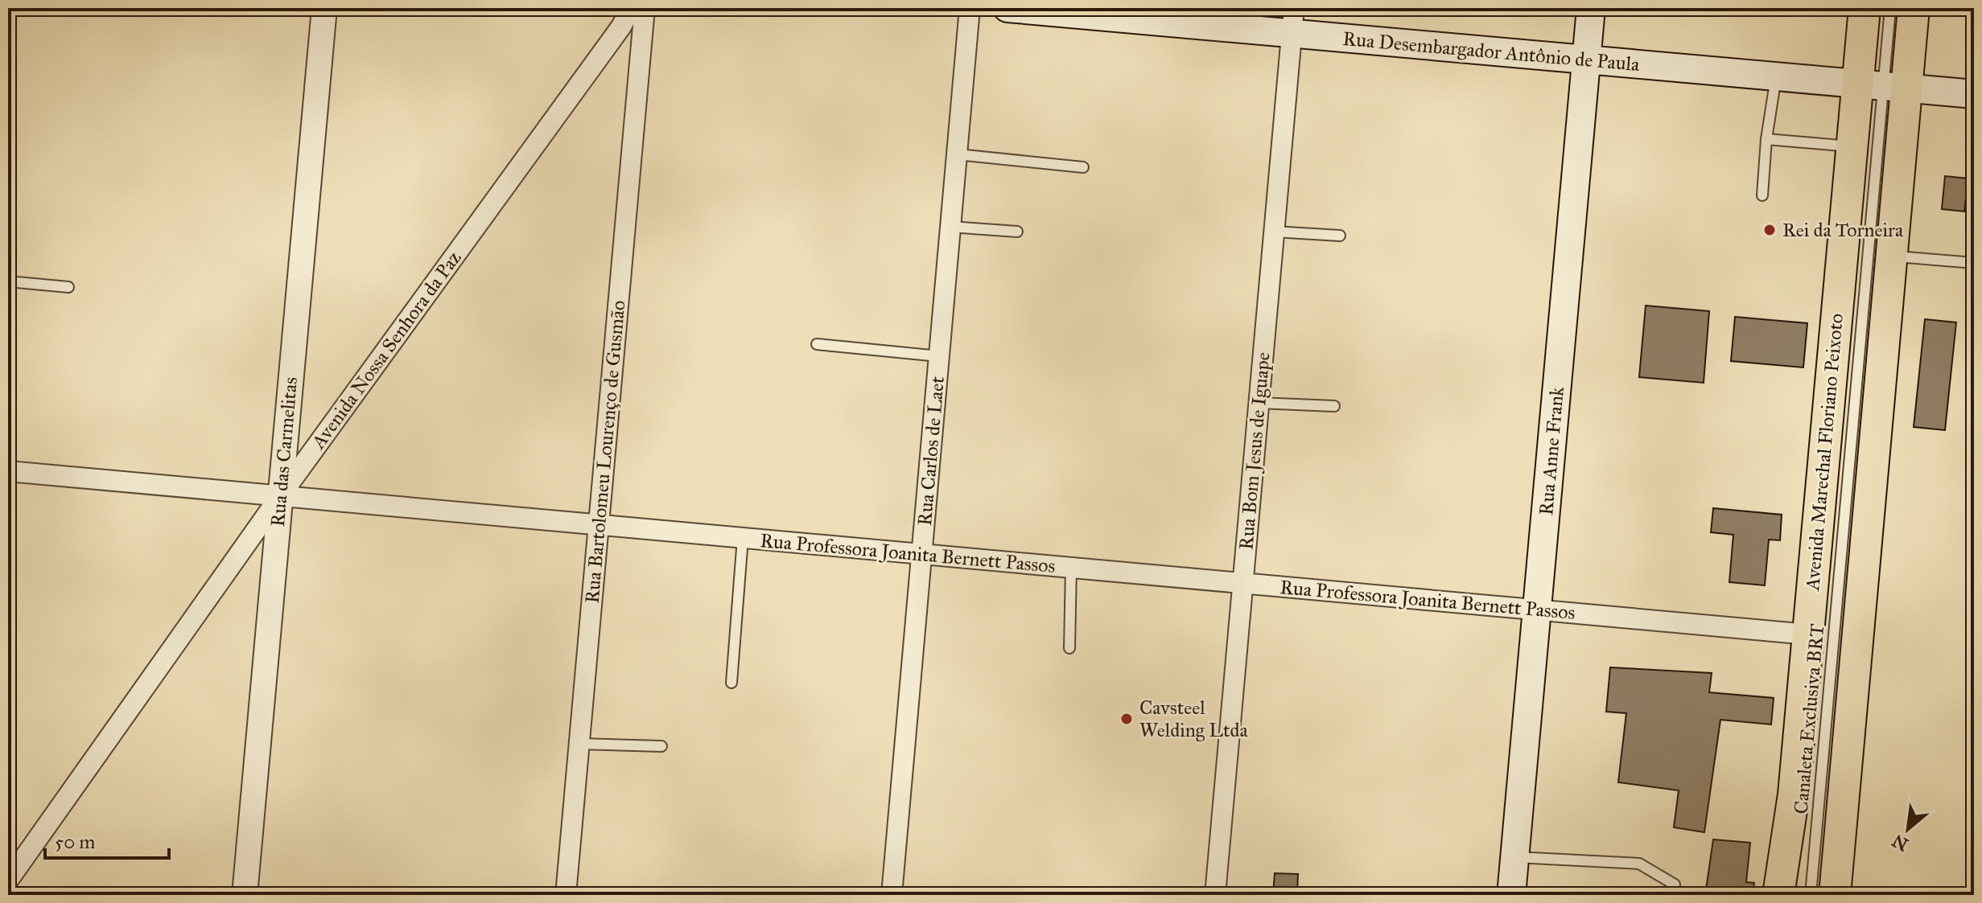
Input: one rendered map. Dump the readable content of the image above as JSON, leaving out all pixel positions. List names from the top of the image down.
{
  "streets": {
    "main road": ["Rua Desembargador Antônio de Paula", "Rua Anne Frank", "Avenida Marechal Floriano Peixoto"],
    "street": [
      "Avenida Nossa Senhora da Paz",
      "Rua Carlos de Laet",
      "Rua Bom Jesus de Iguape",
      "Rua das Carmelitas",
      "Rua Bartolomeu Lourenço de Gusmão",
      "Rua Professora Joanita Bernett Passos"
    ],
    "lane": ["Canaleta Exclusiva BRT"]
  },
  "crossings": [
    ["Rua Desembargador Antônio de Paula", "Rua Bom Jesus de Iguape"],
    ["Rua Desembargador Antônio de Paula", "Rua Anne Frank"],
    ["Rua Desembargador Antônio de Paula", "Avenida Marechal Floriano Peixoto"],
    ["Rua Desembargador Antônio de Paula", "Canaleta Exclusiva BRT"],
    ["Avenida Nossa Senhora da Paz", "Rua das Carmelitas"],
    ["Avenida Nossa Senhora da Paz", "Rua Professora Joanita Bernett Passos"],
    ["Rua Carlos de Laet", "Rua Professora Joanita Bernett Passos"],
    ["Rua Bom Jesus de Iguape", "Rua Professora Joanita Bernett Passos"],
    ["Rua Anne Frank", "Rua Professora Joanita Bernett Passos"],
    ["Rua das Carmelitas", "Rua Professora Joanita Bernett Passos"],
    ["Rua Bartolomeu Lourenço de Gusmão", "Rua Professora Joanita Bernett Passos"],
    ["Avenida Marechal Floriano Peixoto", "Rua Professora Joanita Bernett Passos"],
    ["Avenida Marechal Floriano Peixoto", "Canaleta Exclusiva BRT"]
  ],
  "places": ["Rei da Torneira", "Cavsteel Welding Ltda"],
  "scale_bar": "50 m",
  "north": "bottom left"
}
